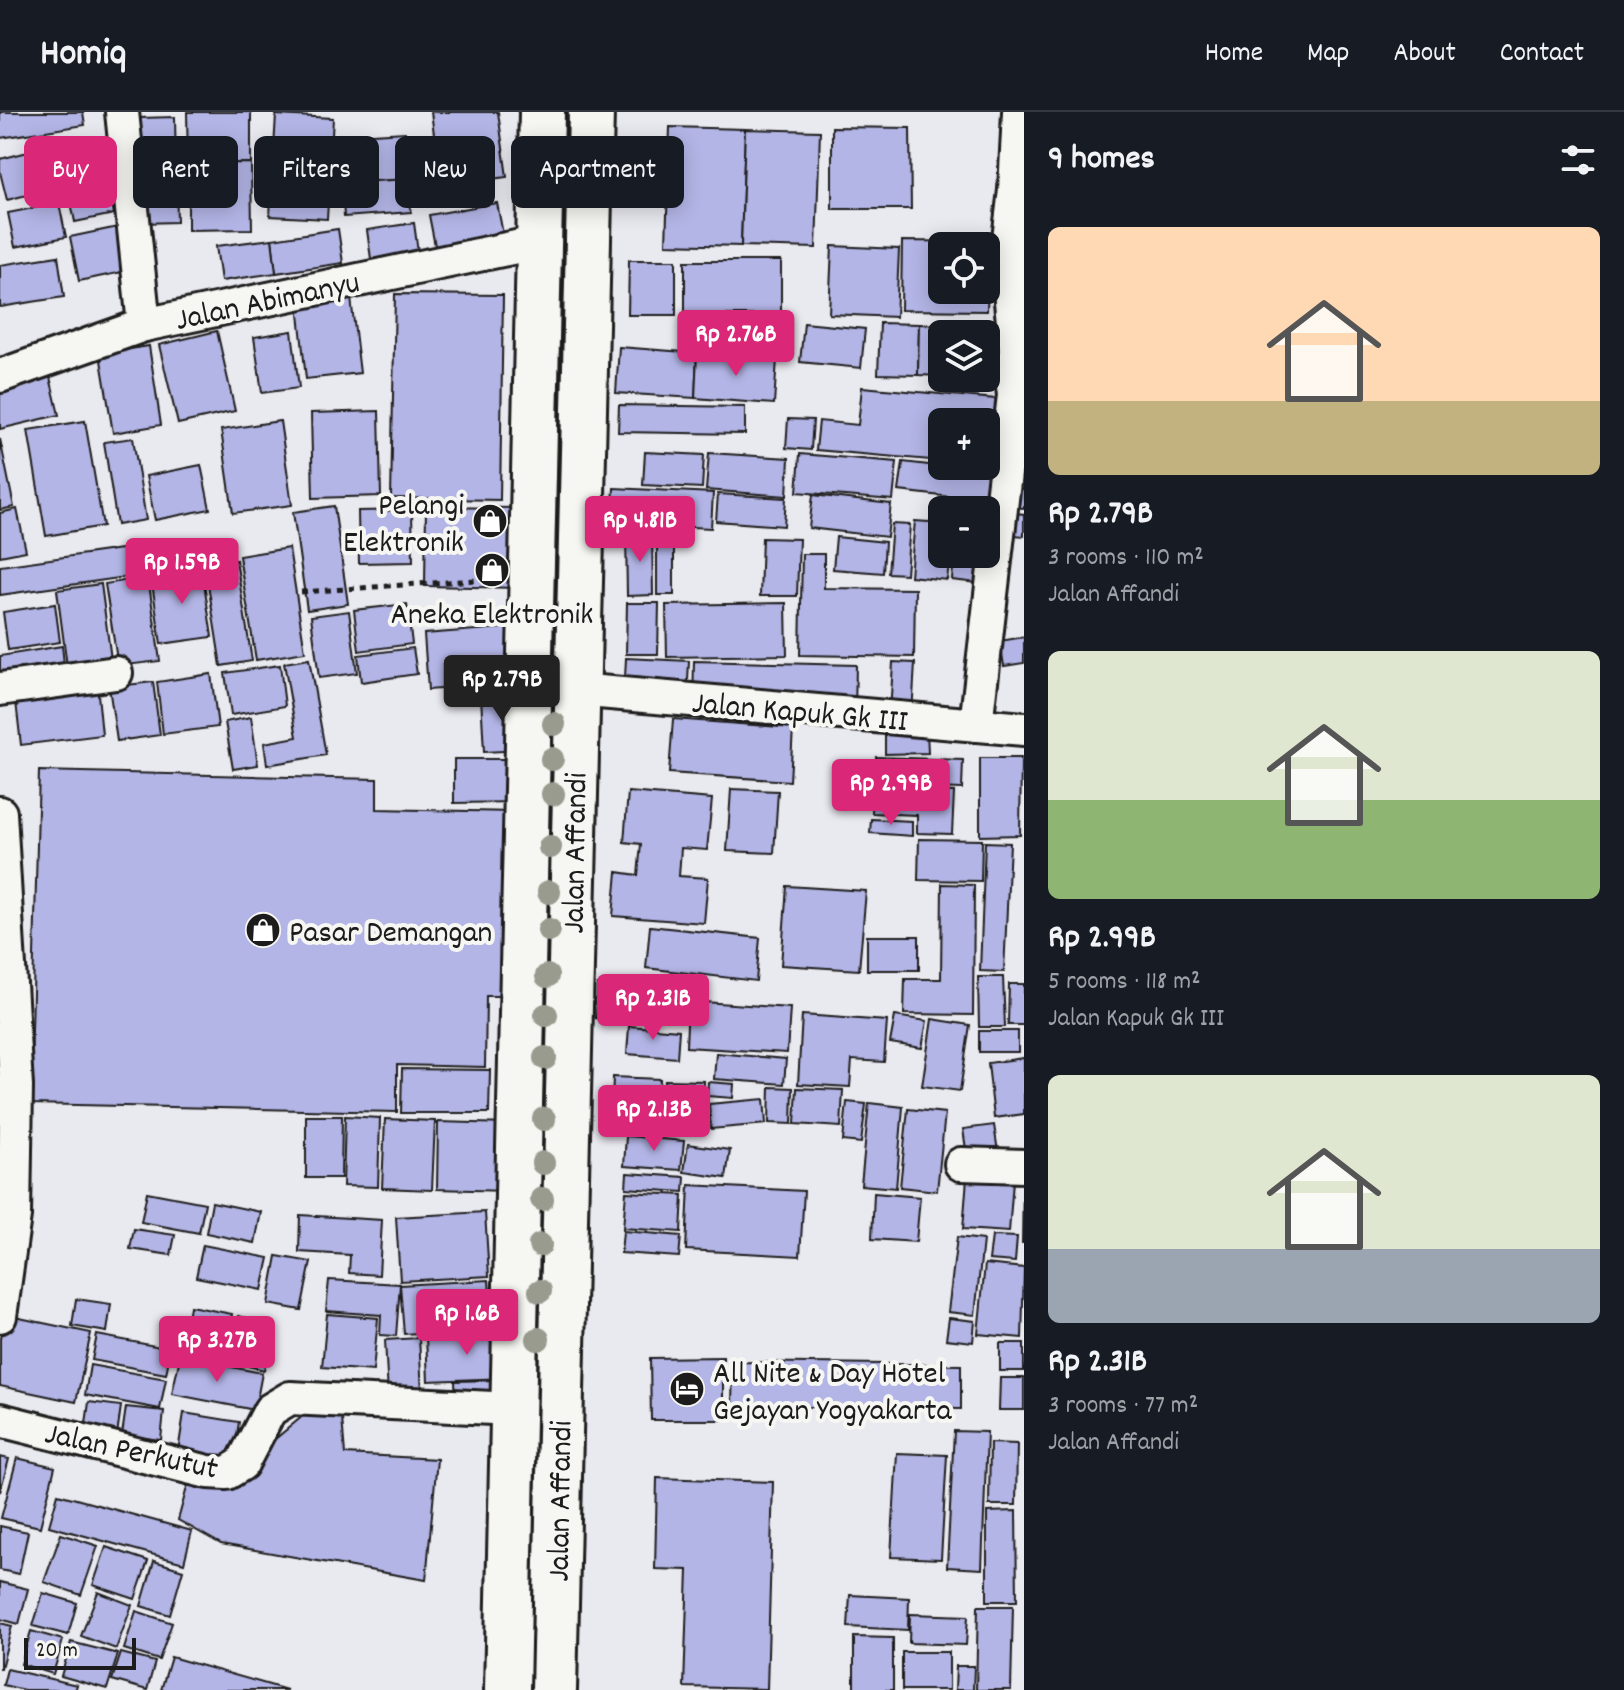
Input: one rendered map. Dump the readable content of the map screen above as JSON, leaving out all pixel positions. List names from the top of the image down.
{
  "streets": {
    "main road": ["Jalan Affandi"],
    "street": ["Jalan Abimanyu", "Jalan Kapuk Gk III", "Jalan Perkutut"]
  },
  "crossings": [
    ["Jalan Abimanyu", "Jalan Affandi"],
    ["Jalan Kapuk Gk III", "Jalan Affandi"],
    ["Jalan Affandi", "Jalan Perkutut"]
  ],
  "places": {
    "shop": ["Pelangi Elektronik", "Aneka Elektronik", "Pasar Demangan"],
    "hotel": ["All Nite & Day Hotel Gejayan Yogyakarta"]
  },
  "scale_bar": "20 m",
  "page": {
    "header": "Homiq",
    "nav": [
      "Home",
      "Map",
      "About",
      "Contact"
    ],
    "heading": "9 homes",
    "chip": [
      "Buy",
      "Rent",
      "Filters",
      "New",
      "Apartment"
    ],
    "list": [
      {
        "name": "Rp 2.79B",
        "note": "3 rooms · 110 m² · Jalan Affandi"
      },
      {
        "name": "Rp 2.99B",
        "note": "5 rooms · 118 m² · Jalan Kapuk Gk III"
      },
      {
        "name": "Rp 2.31B",
        "note": "3 rooms · 77 m² · Jalan Affandi"
      }
    ],
    "map_buttons": ["+", "−"],
    "price": [
      "Rp 2.76B",
      "Rp 4.81B",
      "Rp 1.59B",
      "Rp 2.79B",
      "Rp 2.99B",
      "Rp 2.31B",
      "Rp 2.13B",
      "Rp 1.6B",
      "Rp 3.27B"
    ],
    "scale": "20 m"
  }
}
